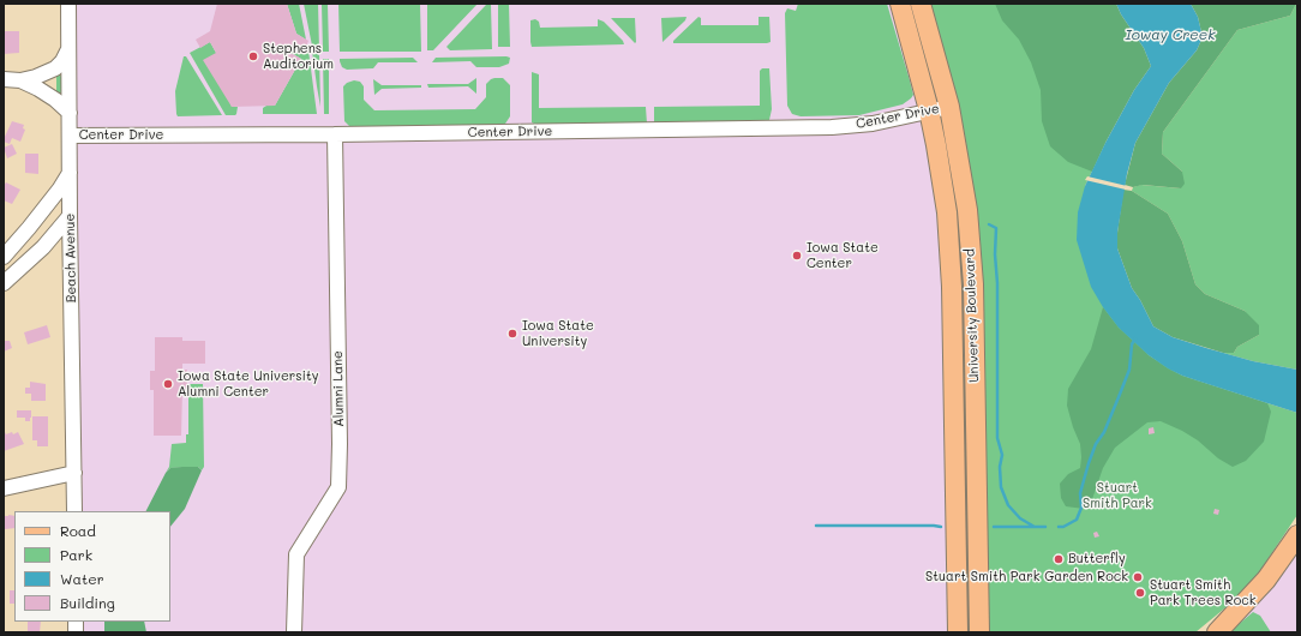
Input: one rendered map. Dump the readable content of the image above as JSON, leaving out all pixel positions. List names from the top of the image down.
{
  "streets": {
    "main road": ["University Boulevard"],
    "street": ["Center Drive", "Beach Avenue", "Alumni Lane"]
  },
  "crossings": [
    ["Center Drive", "Beach Avenue"],
    ["Center Drive", "University Boulevard"],
    ["Center Drive", "Alumni Lane"]
  ],
  "water": ["Ioway Creek"],
  "parks": ["Stuart Smith Park"],
  "places": [
    "Stephens Auditorium",
    "Iowa State Center",
    "Iowa State University",
    "Iowa State University Alumni Center",
    "Butterfly",
    "Stuart Smith Park Garden Rock",
    "Stuart Smith Park Trees Rock"
  ],
  "legend": [
    "Road",
    "Park",
    "Water",
    "Building"
  ]
}
